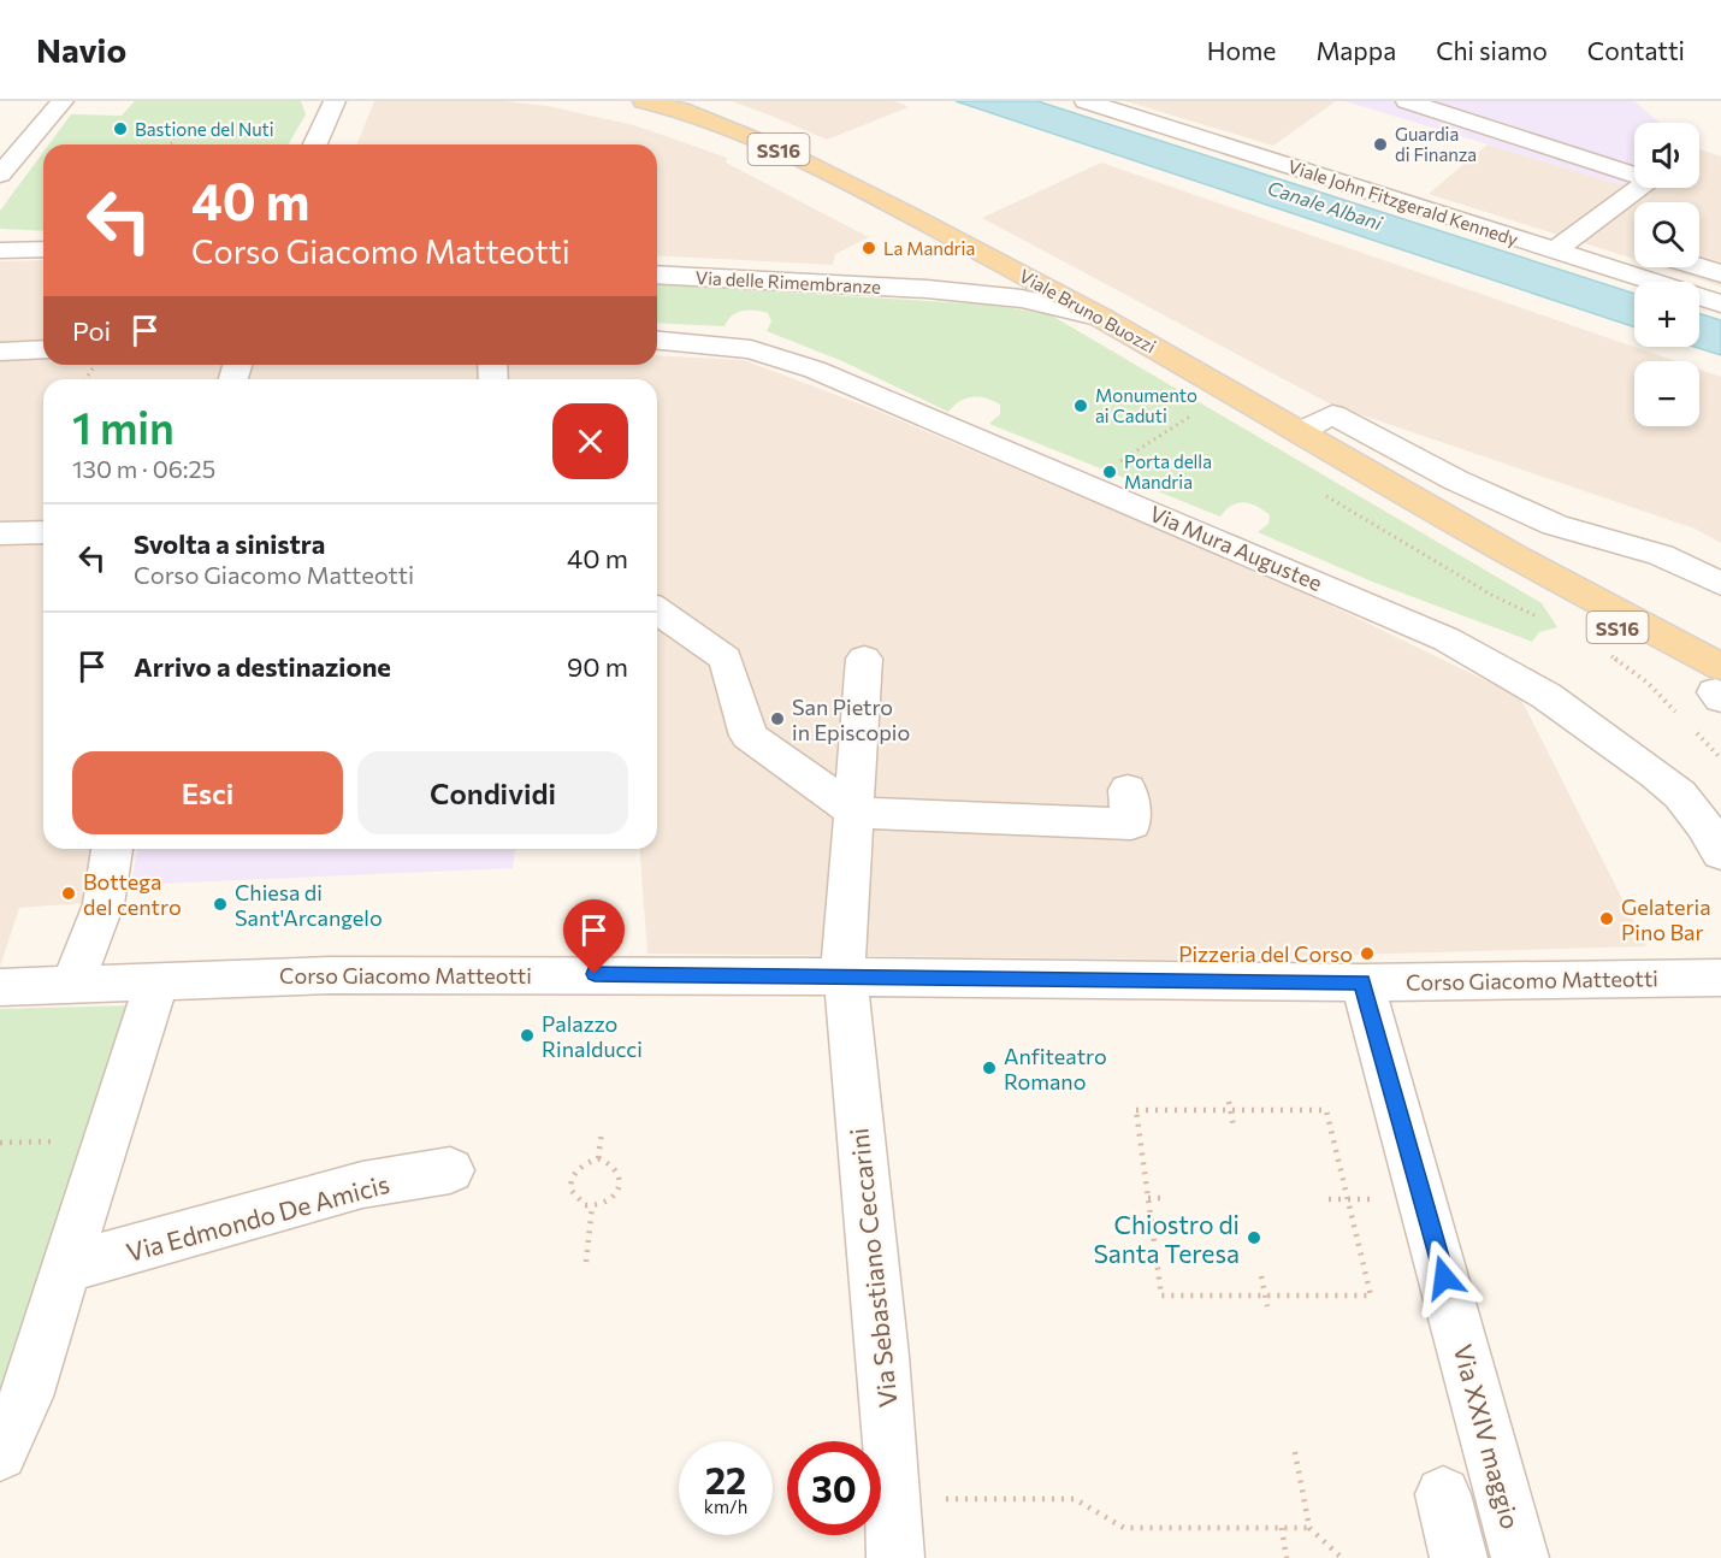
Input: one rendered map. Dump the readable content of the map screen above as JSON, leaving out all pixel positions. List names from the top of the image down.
{
  "streets": {
    "main road": ["SS16", "Viale Bruno Buozzi"],
    "street": [
      "Viale John Fitzgerald Kennedy",
      "Via delle Rimembranze",
      "Via Mura Augustee",
      "Corso Giacomo Matteotti",
      "Via Edmondo De Amicis",
      "Via Sebastiano Ceccarini",
      "Via XXIV maggio"
    ]
  },
  "crossings": [
    ["Via delle Rimembranze", "Viale Bruno Buozzi"],
    ["Corso Giacomo Matteotti", "Via Sebastiano Ceccarini"],
    ["Corso Giacomo Matteotti", "Via XXIV maggio"]
  ],
  "water": ["Canale Albani"],
  "places": [
    "Bastione del Nuti",
    "Guardia di Finanza",
    "La Mandria",
    "Monumento ai Caduti",
    "Porta della Mandria",
    "San Pietro in Episcopio",
    "Bottega del centro",
    "Chiesa di Sant'Arcangelo",
    "Gelateria Pino Bar",
    "Pizzeria del Corso",
    "Palazzo Rinalducci",
    "Anfiteatro Romano",
    "Chiostro di Santa Teresa"
  ],
  "page": {
    "header": "Navio",
    "nav": [
      "Home",
      "Mappa",
      "Chi siamo",
      "Contatti"
    ],
    "map_buttons": ["+", "−"],
    "turn": ["40 m", "Corso Giacomo Matteotti"],
    "then": "Poi",
    "heading": ["1 min", "130 m · 06:25"],
    "list": [
      {
        "name": "Svolta a sinistra",
        "note": "Corso Giacomo Matteotti",
        "value": "40 m"
      },
      {
        "name": "Arrivo a destinazione",
        "value": "90 m"
      }
    ],
    "buttons": ["Esci", "Condividi"],
    "speed": "22 km/h",
    "limit": "30"
  }
}
